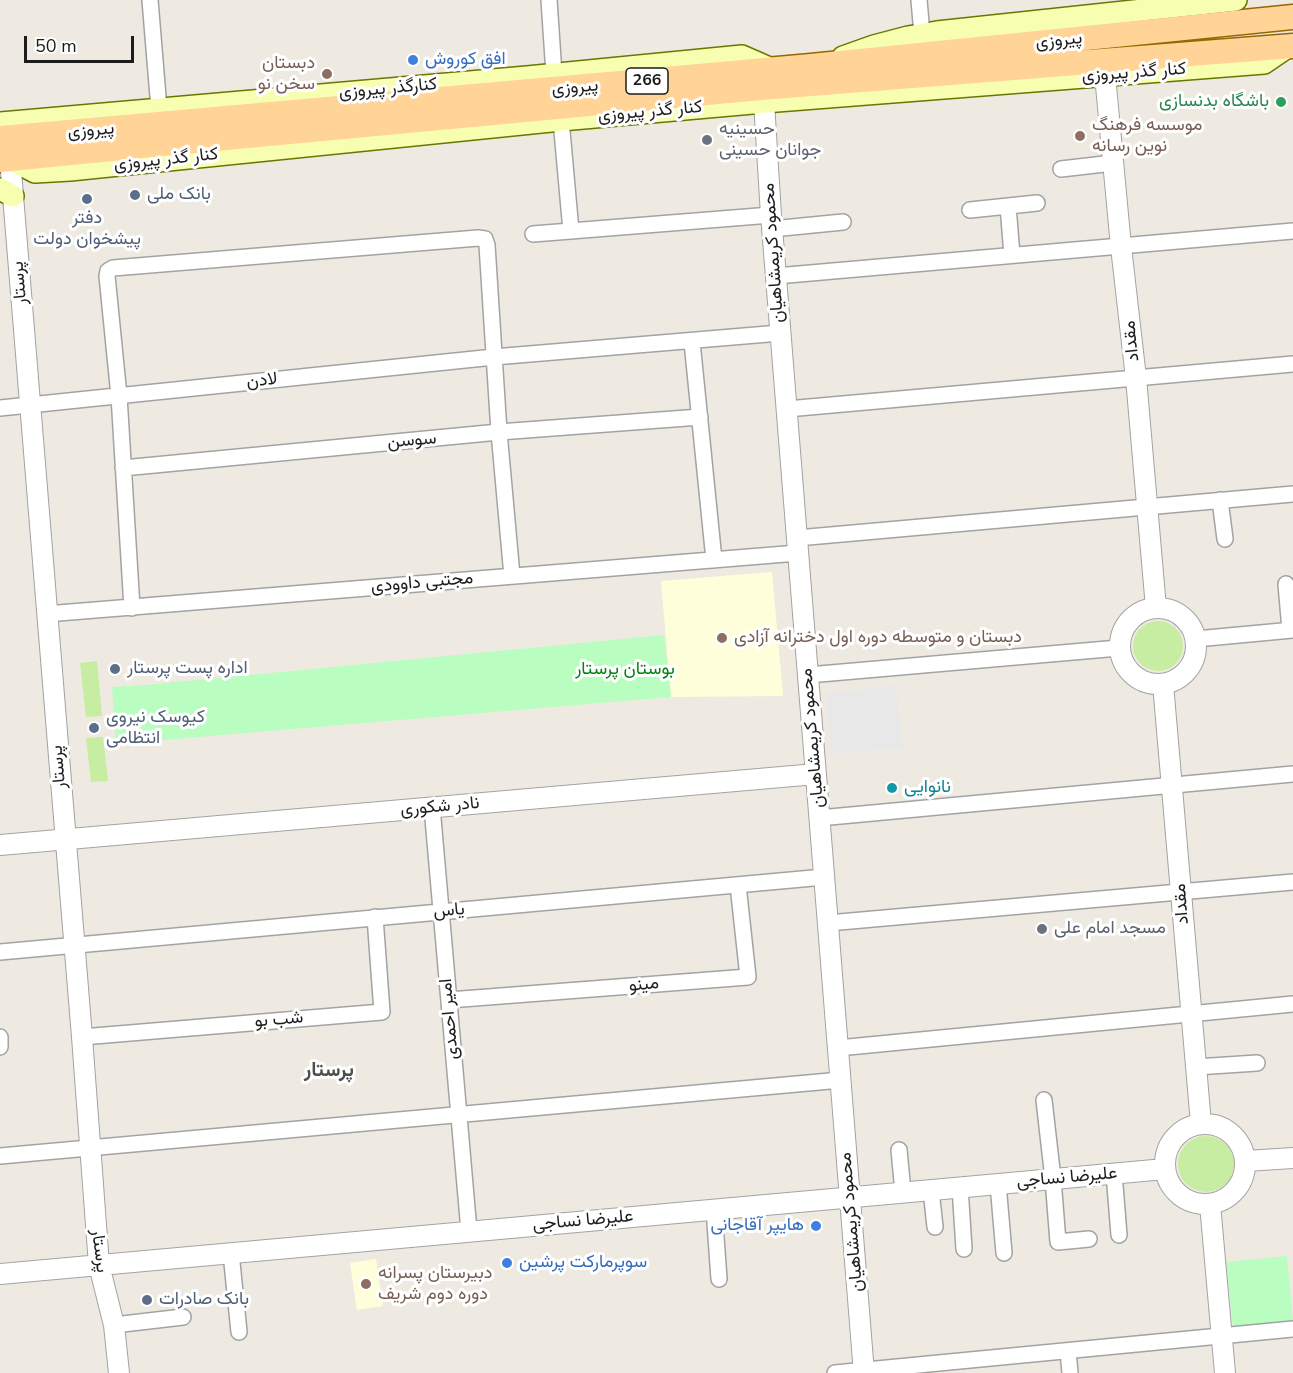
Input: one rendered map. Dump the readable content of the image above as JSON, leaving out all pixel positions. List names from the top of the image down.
{
  "streets": {
    "main road": [
      "پیروزی",
      "کنار گذر پیروزی",
      "266",
      "کنارگذر پیروزی"
    ],
    "street": [
      "محمود کریمشاهیان",
      "پرستار",
      "مقداد",
      "لادن",
      "سوسن",
      "مجتبی داوودی",
      "نادر شکوری",
      "یاس",
      "مینو",
      "امیر احمدی",
      "شب بو",
      "علیرضا نساجی"
    ]
  },
  "crossings": [
    ["پیروزی", "کنار گذر پیروزی"],
    ["پیروزی", "کنارگذر پیروزی"],
    ["پیروزی", "پرستار"],
    ["کنار گذر پیروزی", "محمود کریمشاهیان"],
    ["کنار گذر پیروزی", "مقداد"],
    ["کنارگذر پیروزی", "پرستار"],
    ["محمود کریمشاهیان", "لادن"],
    ["محمود کریمشاهیان", "مجتبی داوودی"],
    ["محمود کریمشاهیان", "نادر شکوری"],
    ["محمود کریمشاهیان", "یاس"],
    ["محمود کریمشاهیان", "علیرضا نساجی"],
    ["پرستار", "لادن"],
    ["پرستار", "مجتبی داوودی"],
    ["پرستار", "نادر شکوری"],
    ["پرستار", "یاس"],
    ["پرستار", "شب بو"],
    ["پرستار", "علیرضا نساجی"],
    ["مقداد", "مجتبی داوودی"],
    ["مقداد", "علیرضا نساجی"],
    ["نادر شکوری", "امیر احمدی"],
    ["یاس", "مینو"],
    ["یاس", "امیر احمدی"],
    ["یاس", "شب بو"],
    ["مینو", "امیر احمدی"],
    ["امیر احمدی", "علیرضا نساجی"]
  ],
  "districts": ["پرستار"],
  "parks": ["بوستان پرستار"],
  "places": [
    "افق کوروش",
    "دبستان سخن نو",
    "باشگاه بدنسازی",
    "موسسه فرهنگ نوین رسانه",
    "حسینیه جوانان حسینی",
    "بانک ملی",
    "دفتر پیشخوان دولت",
    "دبستان و متوسطه دوره اول دخترانه آزادی",
    "اداره پست پرستار",
    "کیوسک نیروی انتظامی",
    "نانوایی",
    "مسجد امام علی",
    "هایپر آقاجانی",
    "سوپرمارکت پرشین",
    "دبیرستان پسرانه دوره دوم شریف",
    "بانک صادرات"
  ],
  "scale_bar": "50 m"
}
